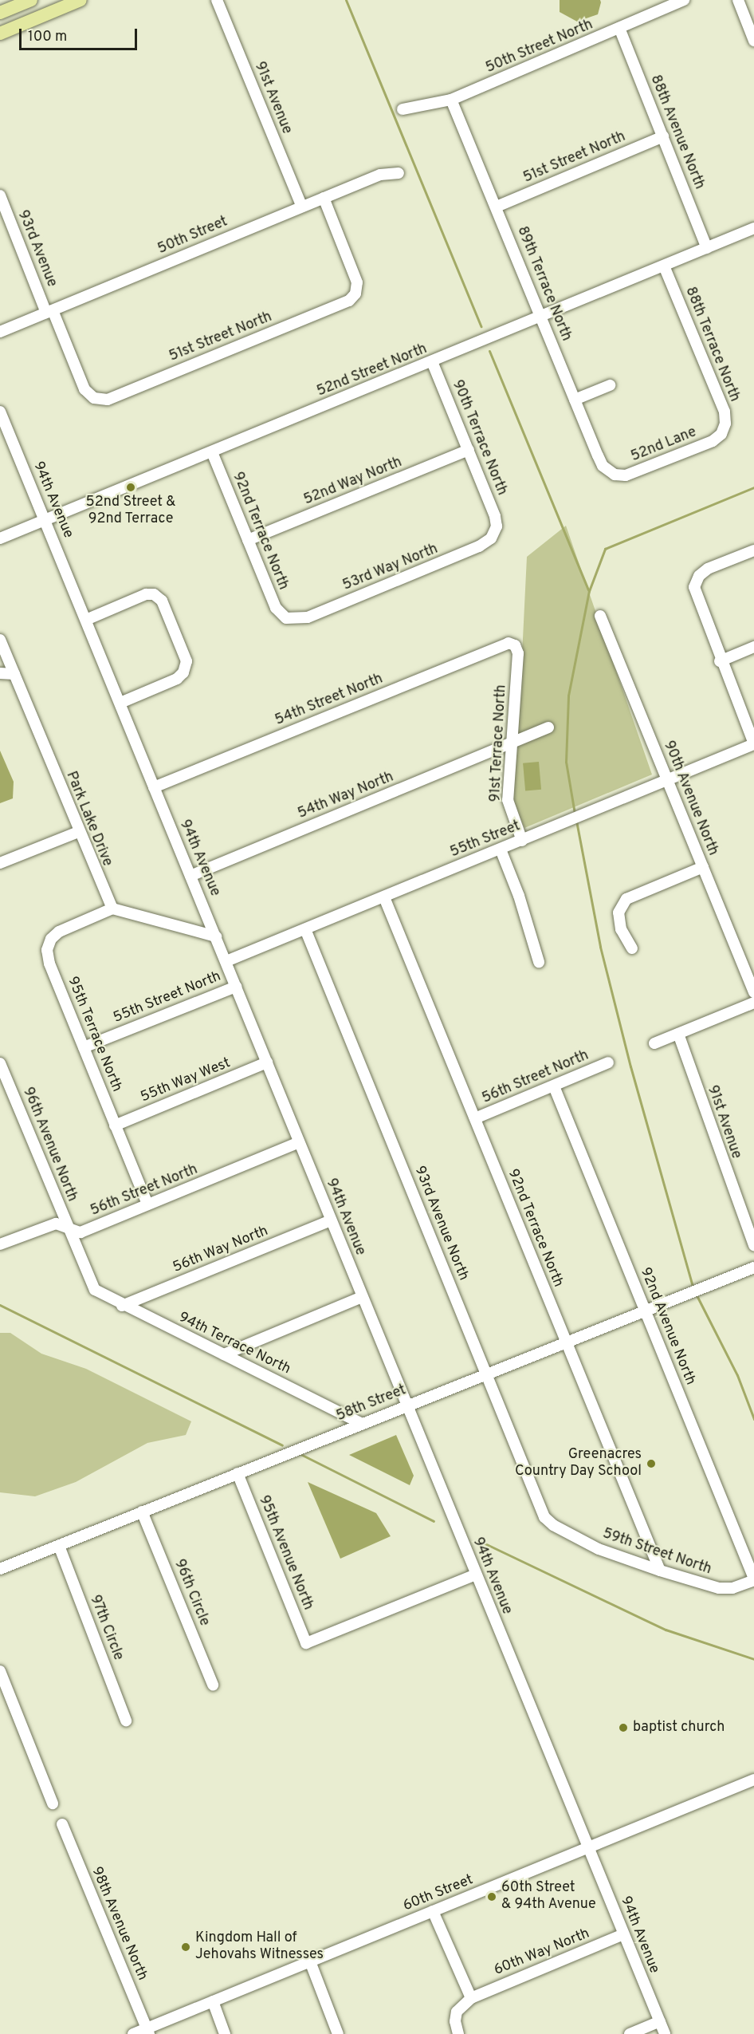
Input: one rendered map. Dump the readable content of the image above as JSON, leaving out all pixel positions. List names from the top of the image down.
{
  "streets": {
    "street": [
      "50th Street North",
      "91st Avenue",
      "88th Avenue North",
      "51st Street North",
      "50th Street",
      "93rd Avenue",
      "89th Terrace North",
      "88th Terrace North",
      "52nd Street North",
      "90th Terrace North",
      "52nd Lane",
      "52nd Way North",
      "94th Avenue",
      "92nd Terrace North",
      "53rd Way North",
      "54th Street North",
      "91st Terrace North",
      "54th Way North",
      "90th Avenue North",
      "Park Lake Drive",
      "55th Street",
      "55th Street North",
      "95th Terrace North",
      "56th Street North",
      "55th Way West",
      "96th Avenue North",
      "93rd Avenue North",
      "56th Way North",
      "92nd Avenue North",
      "94th Terrace North",
      "58th Street",
      "59th Street North",
      "95th Avenue North",
      "96th Circle",
      "97th Circle",
      "60th Street",
      "98th Avenue North",
      "60th Way North"
    ]
  },
  "crossings": [
    ["50th Street North", "88th Avenue North"],
    ["50th Street North", "89th Terrace North"],
    ["91st Avenue", "50th Street"],
    ["88th Avenue North", "51st Street North"],
    ["88th Avenue North", "52nd Street North"],
    ["51st Street North", "50th Street"],
    ["51st Street North", "93rd Avenue"],
    ["51st Street North", "89th Terrace North"],
    ["50th Street", "93rd Avenue"],
    ["89th Terrace North", "52nd Street North"],
    ["89th Terrace North", "52nd Lane"],
    ["88th Terrace North", "52nd Street North"],
    ["88th Terrace North", "52nd Lane"],
    ["52nd Street North", "90th Terrace North"],
    ["52nd Street North", "94th Avenue"],
    ["52nd Street North", "92nd Terrace North"],
    ["90th Terrace North", "52nd Way North"],
    ["90th Terrace North", "53rd Way North"],
    ["52nd Way North", "92nd Terrace North"],
    ["94th Avenue", "54th Street North"],
    ["94th Avenue", "54th Way North"],
    ["94th Avenue", "55th Street"],
    ["94th Avenue", "55th Street North"],
    ["94th Avenue", "56th Street North"],
    ["94th Avenue", "55th Way West"],
    ["94th Avenue", "56th Way North"],
    ["94th Avenue", "58th Street"],
    ["94th Avenue", "95th Avenue North"],
    ["94th Avenue", "60th Street"],
    ["94th Avenue", "60th Way North"],
    ["92nd Terrace North", "53rd Way North"],
    ["92nd Terrace North", "55th Street"],
    ["92nd Terrace North", "56th Street North"],
    ["92nd Terrace North", "58th Street"],
    ["92nd Terrace North", "59th Street North"],
    ["54th Street North", "91st Terrace North"],
    ["91st Terrace North", "54th Way North"],
    ["91st Terrace North", "55th Street"],
    ["90th Avenue North", "55th Street"],
    ["Park Lake Drive", "95th Terrace North"],
    ["55th Street", "93rd Avenue North"],
    ["55th Street North", "95th Terrace North"],
    ["95th Terrace North", "56th Street North"],
    ["95th Terrace North", "55th Way West"],
    ["56th Street North", "96th Avenue North"],
    ["56th Street North", "92nd Avenue North"],
    ["96th Avenue North", "94th Terrace North"],
    ["93rd Avenue North", "58th Street"],
    ["93rd Avenue North", "59th Street North"],
    ["56th Way North", "94th Terrace North"],
    ["92nd Avenue North", "58th Street"],
    ["92nd Avenue North", "59th Street North"],
    ["94th Terrace North", "58th Street"],
    ["58th Street", "95th Avenue North"],
    ["58th Street", "96th Circle"],
    ["58th Street", "97th Circle"],
    ["60th Street", "98th Avenue North"]
  ],
  "places": [
    "52nd Street & 92nd Terrace",
    "Greenacres Country Day School",
    "baptist church",
    "60th Street & 94th Avenue",
    "Kingdom Hall of Jehovahs Witnesses"
  ],
  "scale_bar": "100 m"
}
